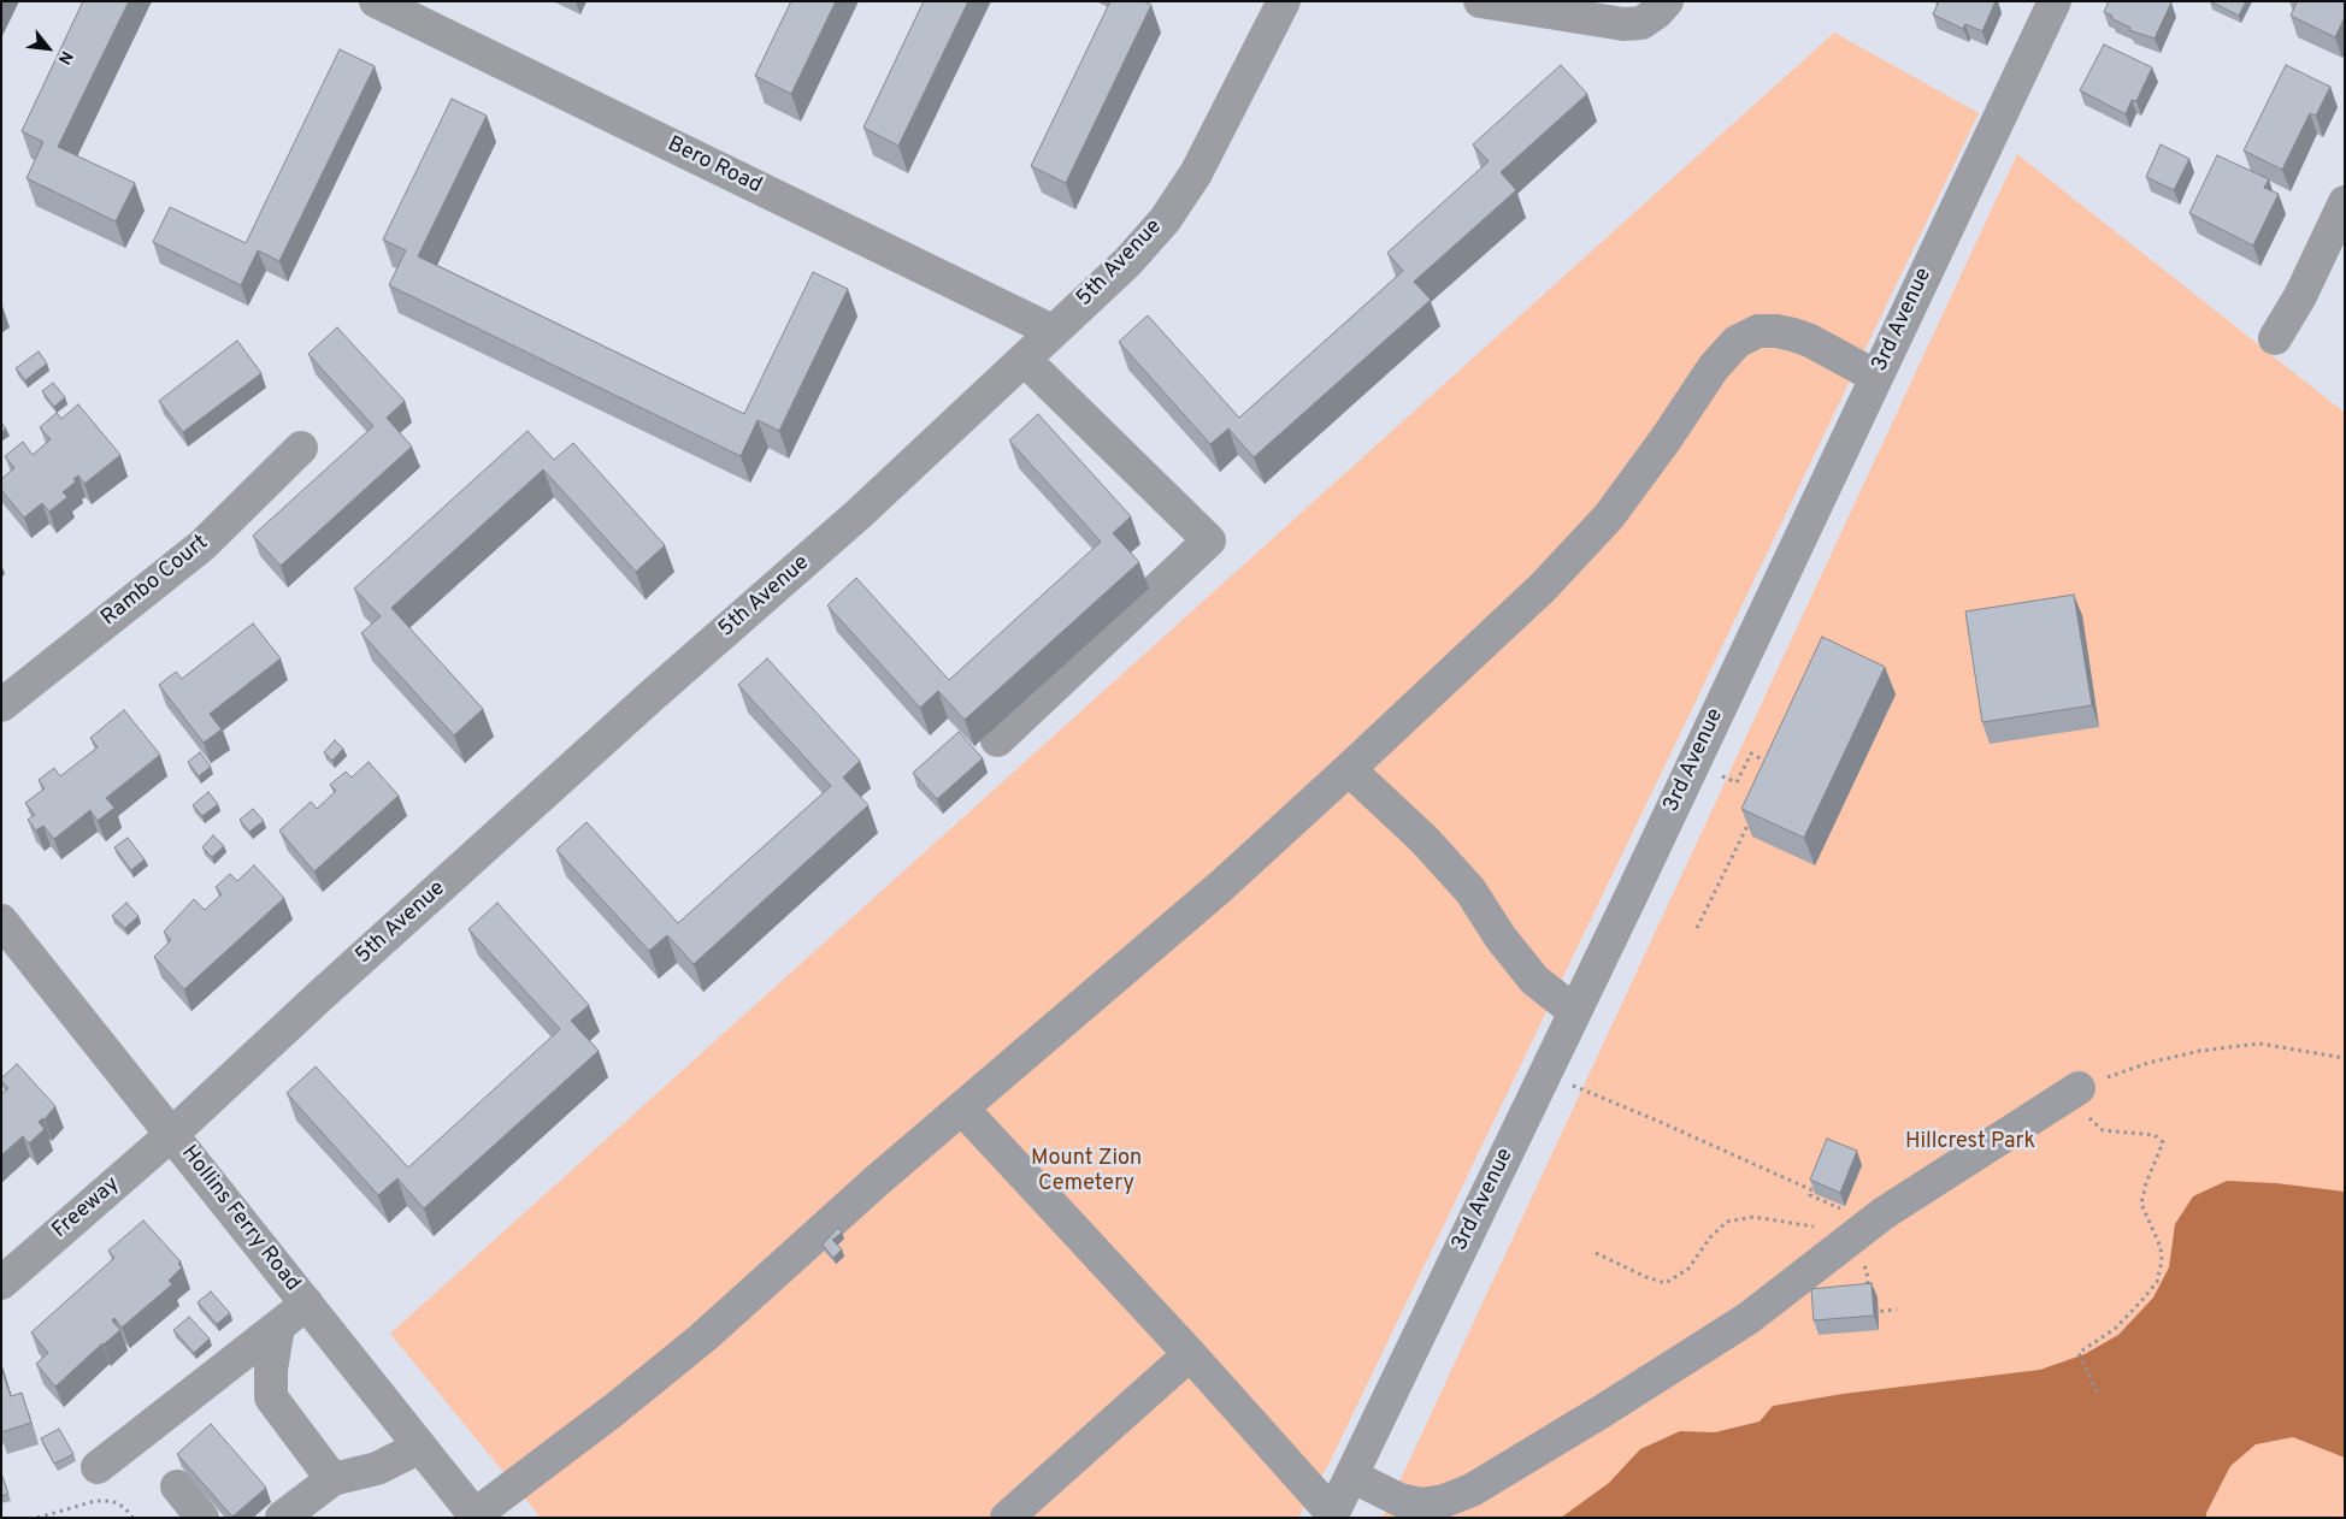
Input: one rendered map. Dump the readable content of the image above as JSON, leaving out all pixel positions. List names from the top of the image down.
{
  "streets": {
    "street": [
      "Bero Road",
      "5th Avenue",
      "3rd Avenue",
      "Rambo Court",
      "Freeway",
      "Hollins Ferry Road"
    ]
  },
  "crossings": [
    ["Bero Road", "5th Avenue"],
    ["5th Avenue", "Freeway"],
    ["5th Avenue", "Hollins Ferry Road"],
    ["Freeway", "Hollins Ferry Road"]
  ],
  "parks": ["Hillcrest Park", "Mount Zion Cemetery"],
  "north": "bottom right"
}
